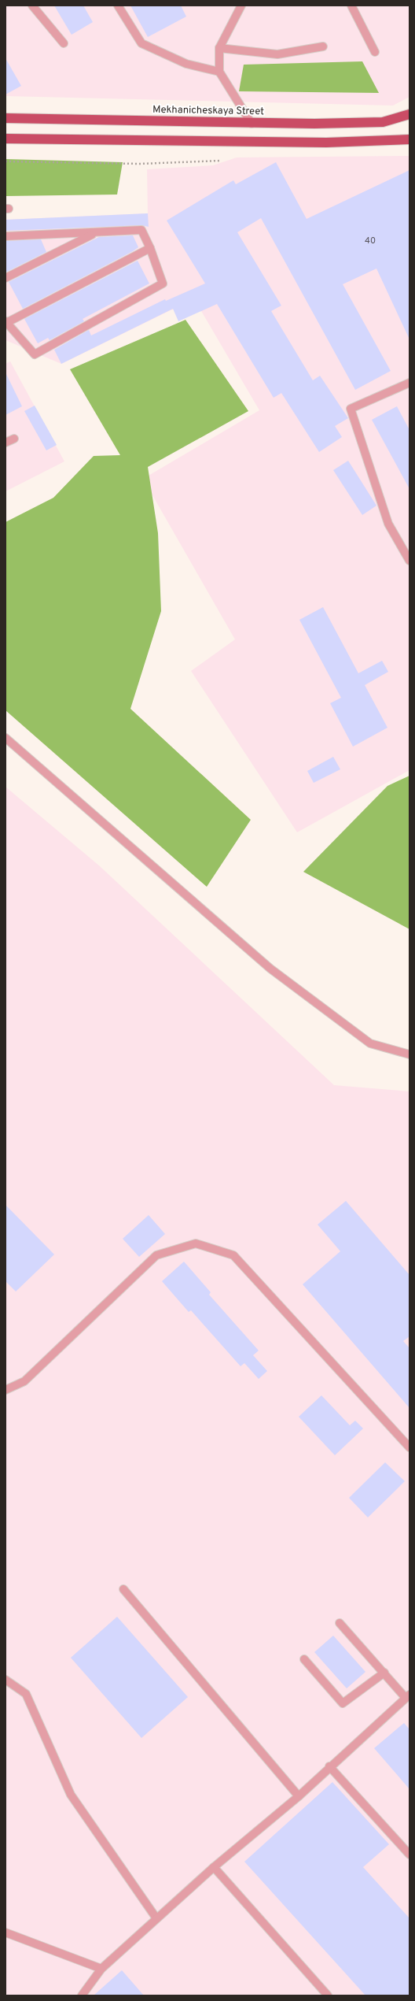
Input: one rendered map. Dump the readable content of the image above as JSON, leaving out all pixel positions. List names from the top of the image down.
{
  "streets": {
    "main road": ["Mekhanicheskaya Street"]
  },
  "house_numbers": ["40"]
}
